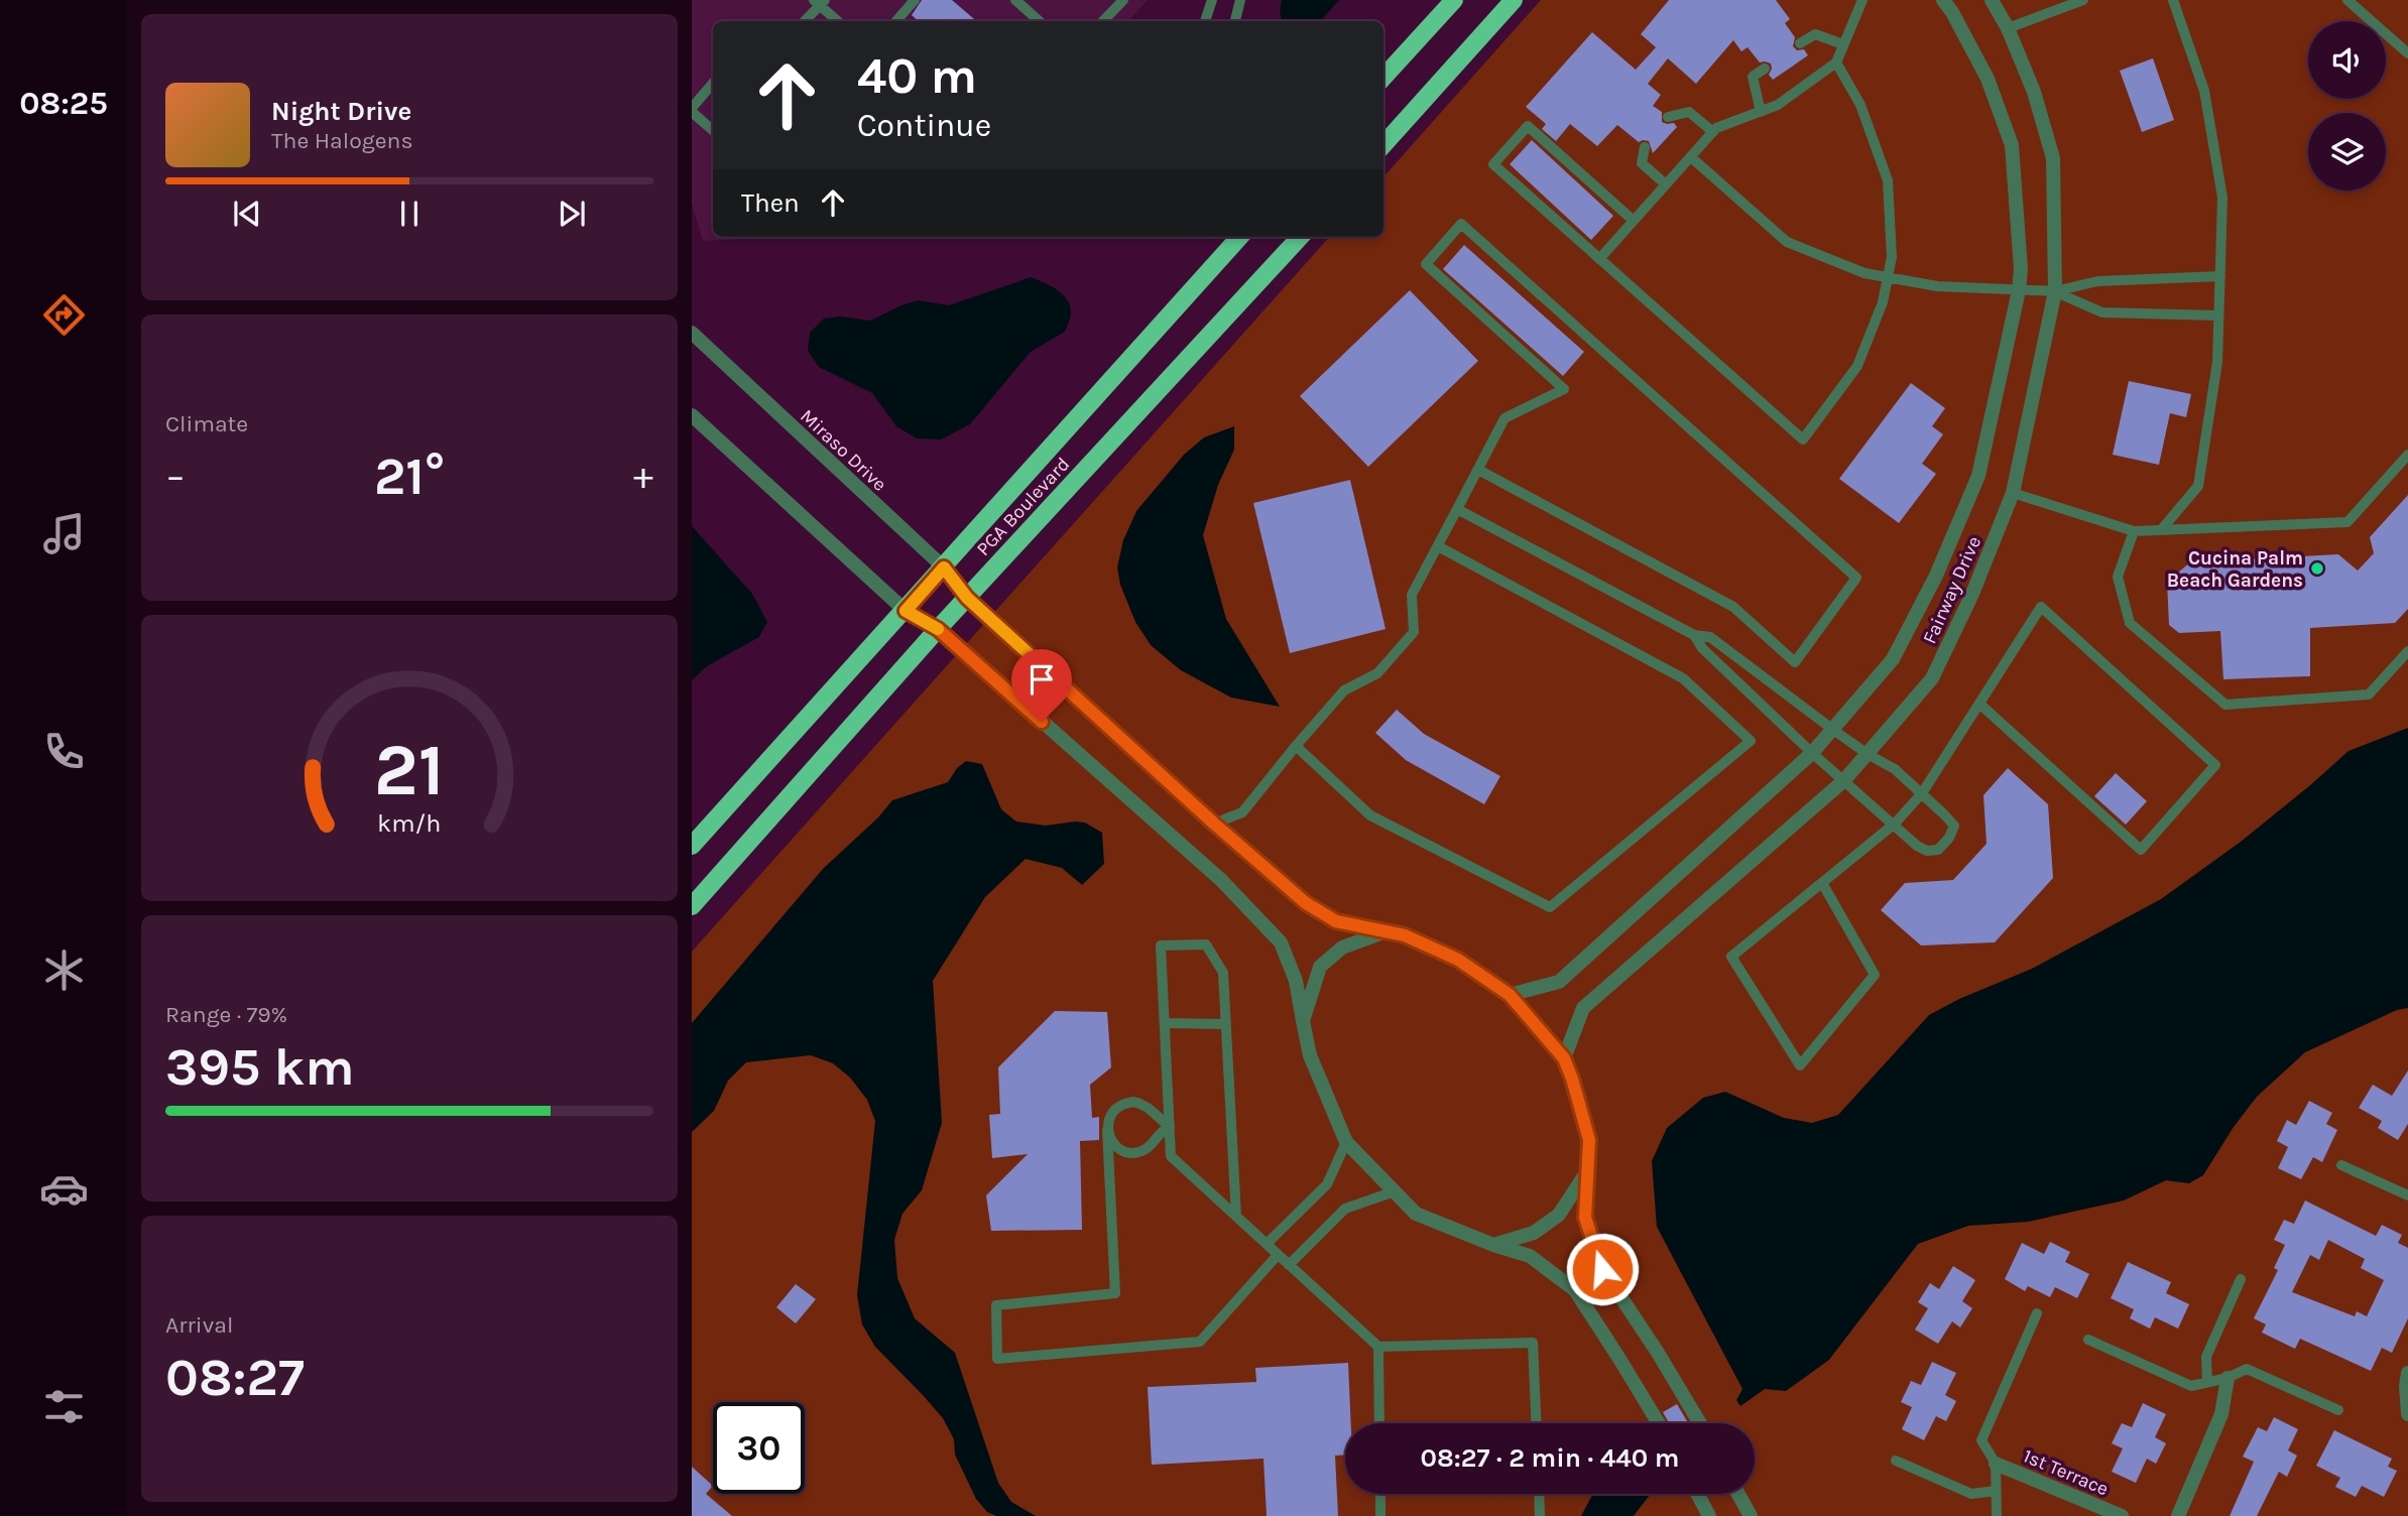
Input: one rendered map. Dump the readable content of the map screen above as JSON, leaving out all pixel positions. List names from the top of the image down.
{
  "streets": {
    "main road": ["PGA Boulevard"],
    "street": ["Miraso Drive", "Fairway Drive", "1st Terrace"]
  },
  "crossings": [
    ["Miraso Drive", "PGA Boulevard"],
    ["Miraso Drive", "Fairway Drive"]
  ],
  "places": ["Cucina Palm Beach Gardens"],
  "page": {
    "tabs": "08:25",
    "turn": ["40 m", "Continue"],
    "song": ["Night Drive", "The Halogens"],
    "then": "Then",
    "tile": [
      "Climate",
      ["Range · 79%", "395 km"],
      ["Arrival", "08:27"]
    ],
    "heat": ["−", "21°", "+"],
    "limit": "30",
    "trip": "08:27 · 2 min · 440 m",
    "gauge": ["21", "km/h"]
  }
}
